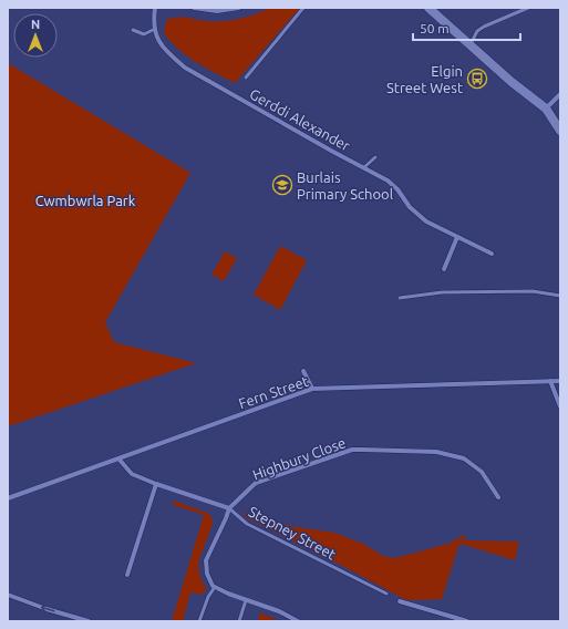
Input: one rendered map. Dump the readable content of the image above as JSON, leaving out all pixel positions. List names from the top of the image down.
{
  "streets": {
    "street": [
      "Gerddi Alexander",
      "Fern Street",
      "Highbury Close",
      "Stepney Street"
    ]
  },
  "crossings": [
    ["Fern Street", "Stepney Street"],
    ["Highbury Close", "Stepney Street"]
  ],
  "parks": ["Cwmbwrla Park"],
  "places": {
    "bus stop": ["Elgin Street West"],
    "school or university": ["Burlais Primary School"]
  },
  "scale_bar": "50 m",
  "north": "top"
}
